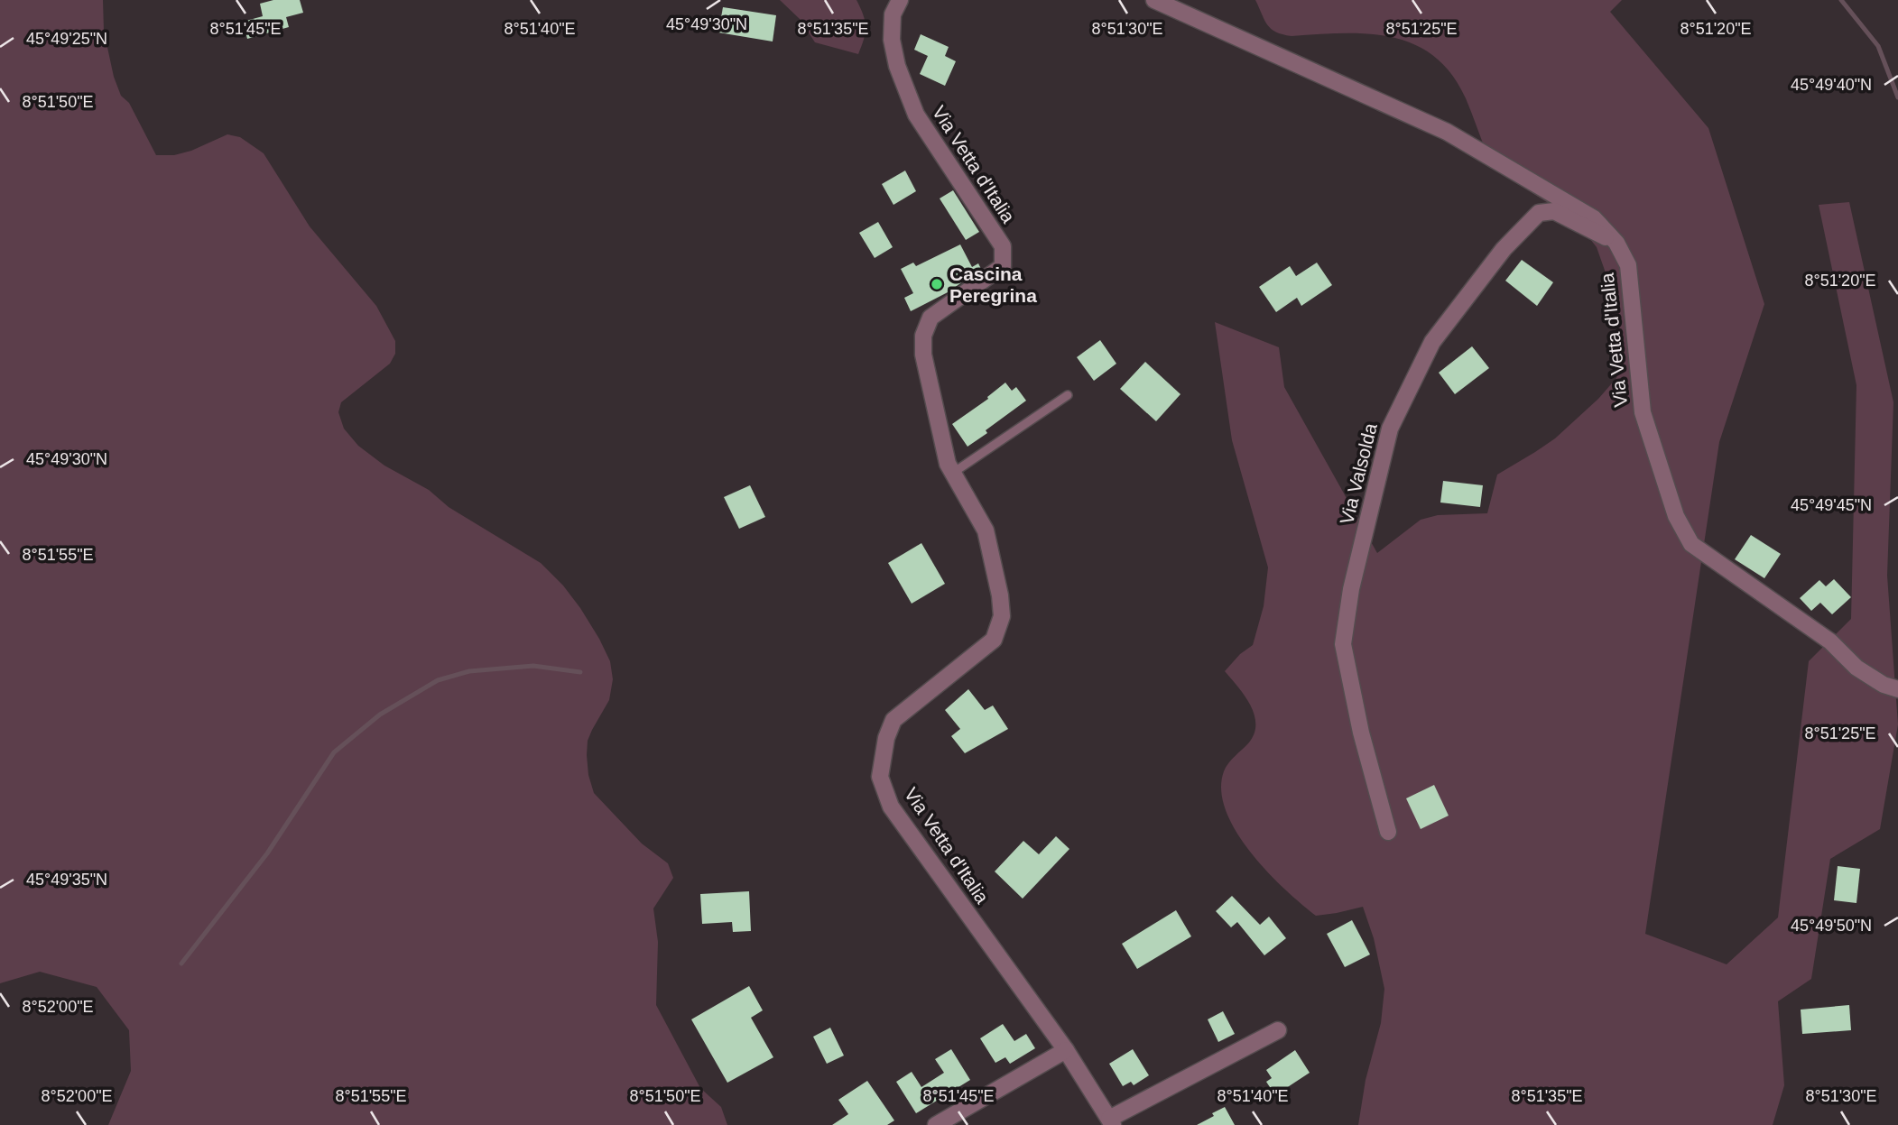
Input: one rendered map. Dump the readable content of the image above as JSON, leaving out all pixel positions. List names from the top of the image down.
{
  "streets": {
    "street": ["Via Vetta d'Italia", "Via Valsolda"]
  },
  "crossings": [
    ["Via Vetta d'Italia", "Via Valsolda"]
  ],
  "places": ["Cascina Peregrina"],
  "coordinates": [
    "45°49'30\"N",
    "8°51'45\"E",
    "8°51'40\"E",
    "8°51'35\"E",
    "8°51'30\"E",
    "8°51'25\"E",
    "8°51'20\"E",
    "45°49'25\"N",
    "45°49'40\"N",
    "8°51'50\"E",
    "45°49'45\"N",
    "8°51'55\"E",
    "45°49'35\"N",
    "45°49'50\"N",
    "8°52'00\"E"
  ]
}
